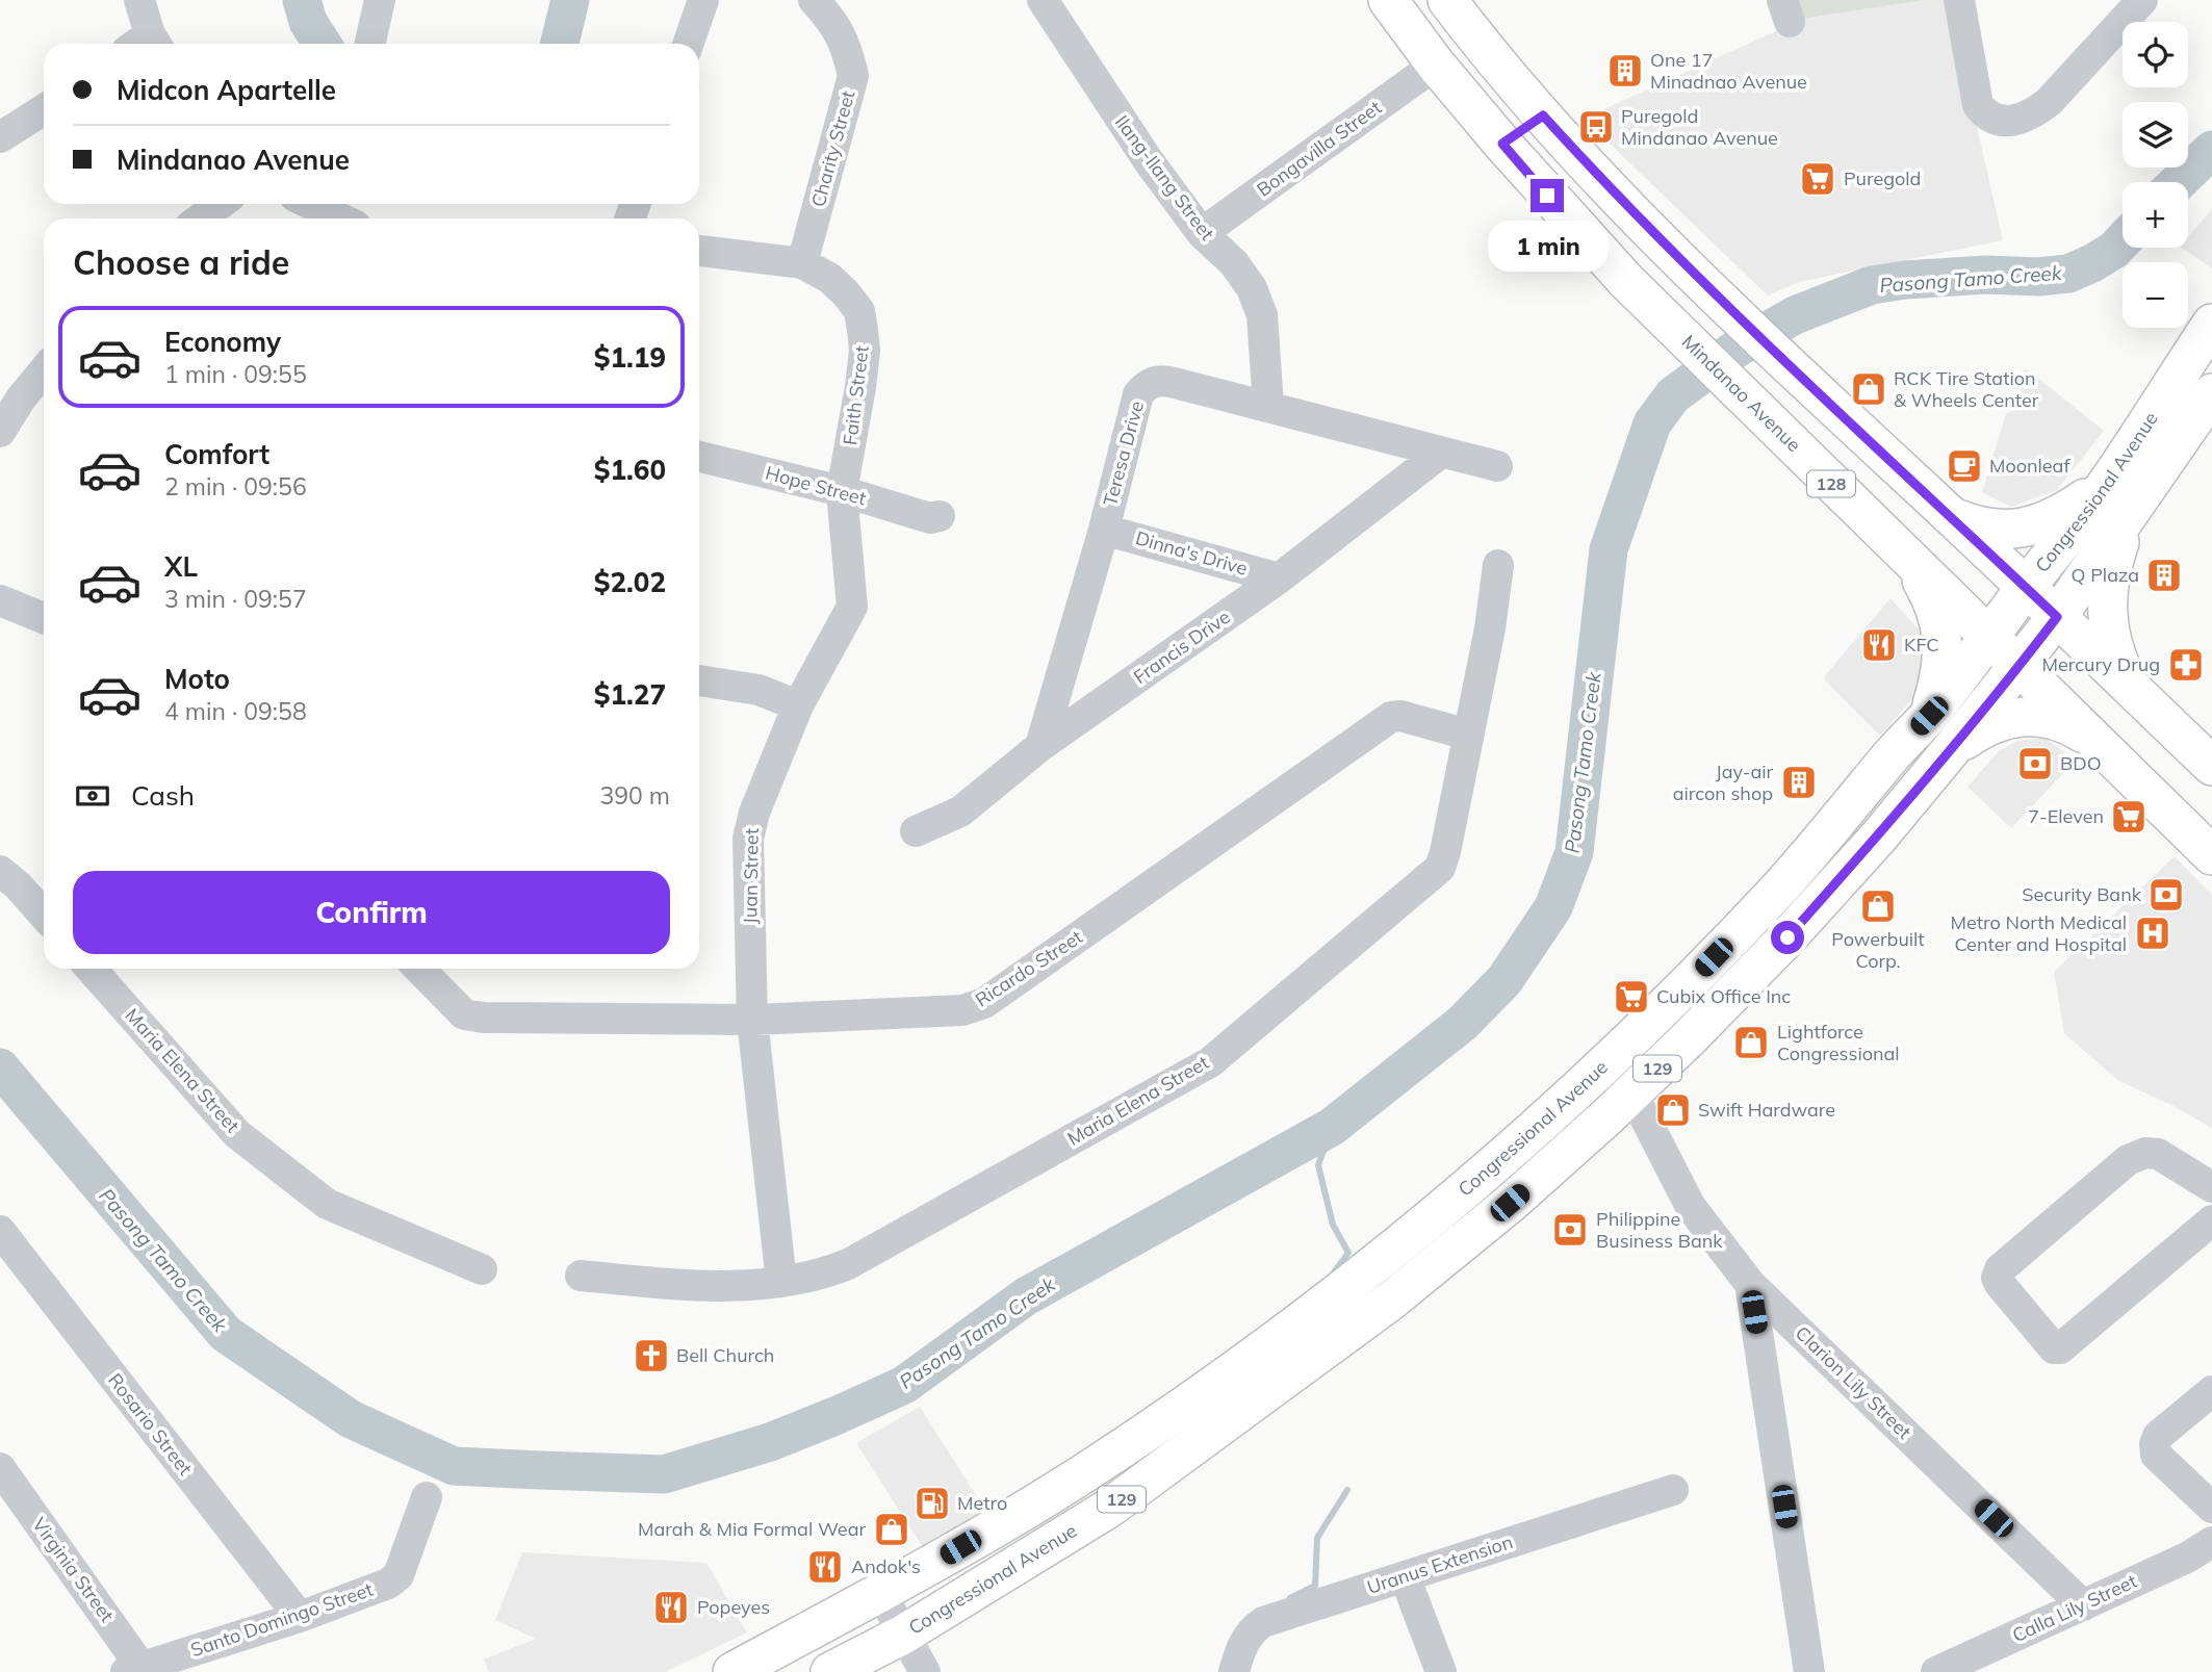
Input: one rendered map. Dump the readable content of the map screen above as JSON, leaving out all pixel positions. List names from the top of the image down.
{
  "streets": {
    "main road": [
      "Mindanao Avenue",
      "128",
      "Congressional Avenue",
      "129"
    ],
    "street": [
      "Charity Street",
      "Bongavilla Street",
      "Ilang-Ilang Street",
      "Faith Street",
      "Teresa Drive",
      "Hope Street",
      "Dinna's Drive",
      "Francis Drive",
      "Juan Street",
      "Ricardo Street",
      "Maria Elena Street",
      "Clarion Lily Street",
      "Rosario Street",
      "Uranus Extension",
      "Virginia Street",
      "Calla Lily Street",
      "Santo Domingo Street"
    ]
  },
  "crossings": [
    ["Charity Street", "Faith Street"],
    ["Bongavilla Street", "Ilang-Ilang Street"],
    ["Bongavilla Street", "Mindanao Avenue"],
    ["Ilang-Ilang Street", "Teresa Drive"],
    ["Mindanao Avenue", "Congressional Avenue"],
    ["Faith Street", "Hope Street"],
    ["Faith Street", "Juan Street"],
    ["Teresa Drive", "Dinna's Drive"],
    ["Teresa Drive", "Francis Drive"],
    ["Hope Street", "Juan Street"],
    ["Congressional Avenue", "Clarion Lily Street"],
    ["Dinna's Drive", "Francis Drive"],
    ["Juan Street", "Ricardo Street"],
    ["Juan Street", "Maria Elena Street"],
    ["Ricardo Street", "Maria Elena Street"],
    ["Clarion Lily Street", "Calla Lily Street"],
    ["Rosario Street", "Santo Domingo Street"],
    ["Virginia Street", "Santo Domingo Street"]
  ],
  "water": ["Pasong Tamo Creek"],
  "places": {
    "building": ["One 17 Minadnao Avenue", "Q Plaza", "Jay-air aircon shop"],
    "bus stop": ["Puregold Mindanao Avenue"],
    "supermarket": ["Puregold", "7-Eleven", "Cubix Office Inc"],
    "shop": [
      "RCK Tire Station & Wheels Center",
      "Powerbuilt Corp.",
      "Lightforce Congressional",
      "Swift Hardware",
      "Marah & Mia Formal Wear"
    ],
    "cafe": ["Moonleaf"],
    "restaurant": ["KFC", "Andok's", "Popeyes"],
    "pharmacy": ["Mercury Drug"],
    "bank": ["BDO", "Security Bank", "Philippine Business Bank"],
    "hospital": ["Metro North Medical Center and Hospital"],
    "church": ["Bell Church"],
    "fuel station": ["Metro"]
  },
  "page": {
    "map_buttons": ["+", "−"],
    "banner": ["Midcon Apartelle", "Mindanao Avenue"],
    "heading": "Choose a ride",
    "bubble": "1 min",
    "list": [
      {
        "name": "Economy",
        "note": "1 min · 09:55",
        "value": "$1.19"
      },
      {
        "name": "Comfort",
        "note": "2 min · 09:56",
        "value": "$1.60"
      },
      {
        "name": "XL",
        "note": "3 min · 09:57",
        "value": "$2.02"
      },
      {
        "name": "Moto",
        "note": "4 min · 09:58",
        "value": "$1.27"
      }
    ],
    "pay": ["Cash", "390 m"],
    "buttons": "Confirm"
  }
}
